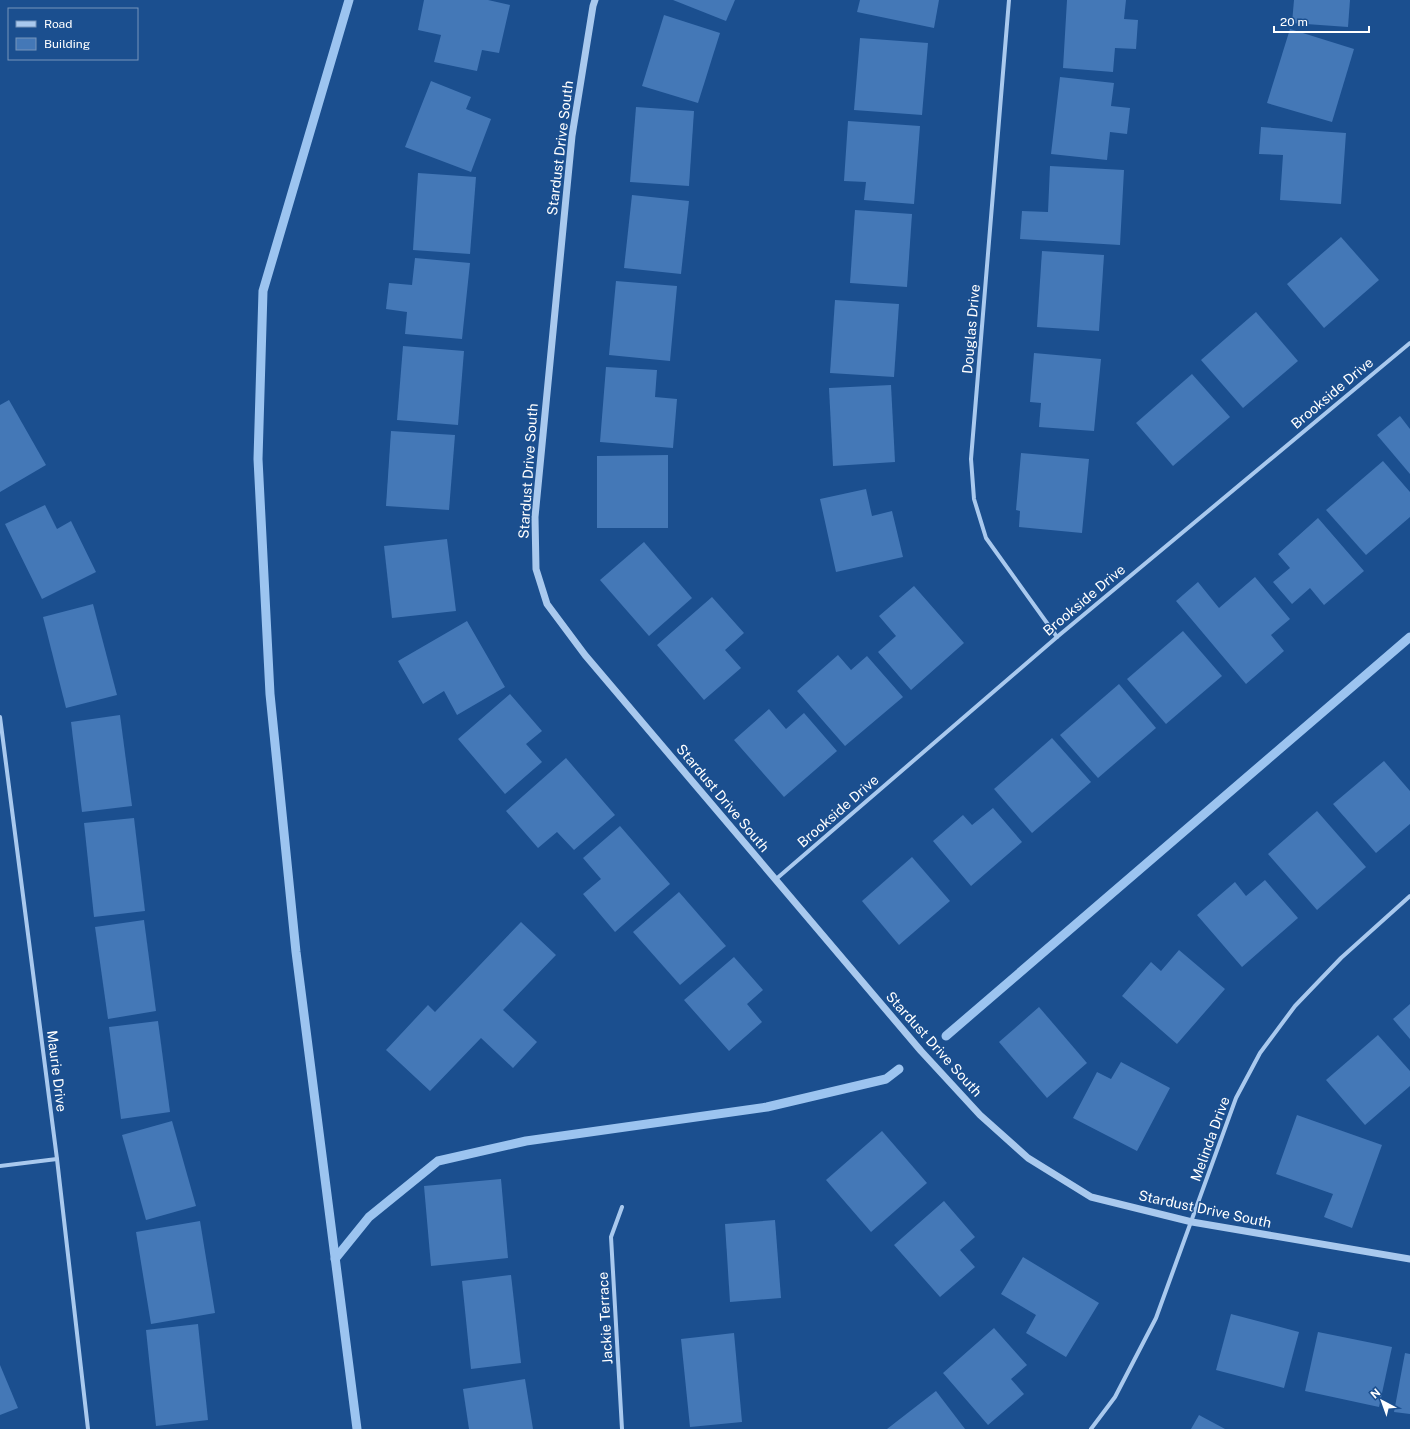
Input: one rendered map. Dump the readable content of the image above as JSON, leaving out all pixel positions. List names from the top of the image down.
{
  "streets": {
    "street": [
      "Stardust Drive South",
      "Douglas Drive",
      "Brookside Drive",
      "Maurie Drive",
      "Melinda Drive",
      "Jackie Terrace"
    ]
  },
  "crossings": [
    ["Stardust Drive South", "Brookside Drive"],
    ["Stardust Drive South", "Melinda Drive"],
    ["Douglas Drive", "Brookside Drive"]
  ],
  "legend": ["Road", "Building"],
  "scale_bar": "20 m",
  "north": "top left"
}
